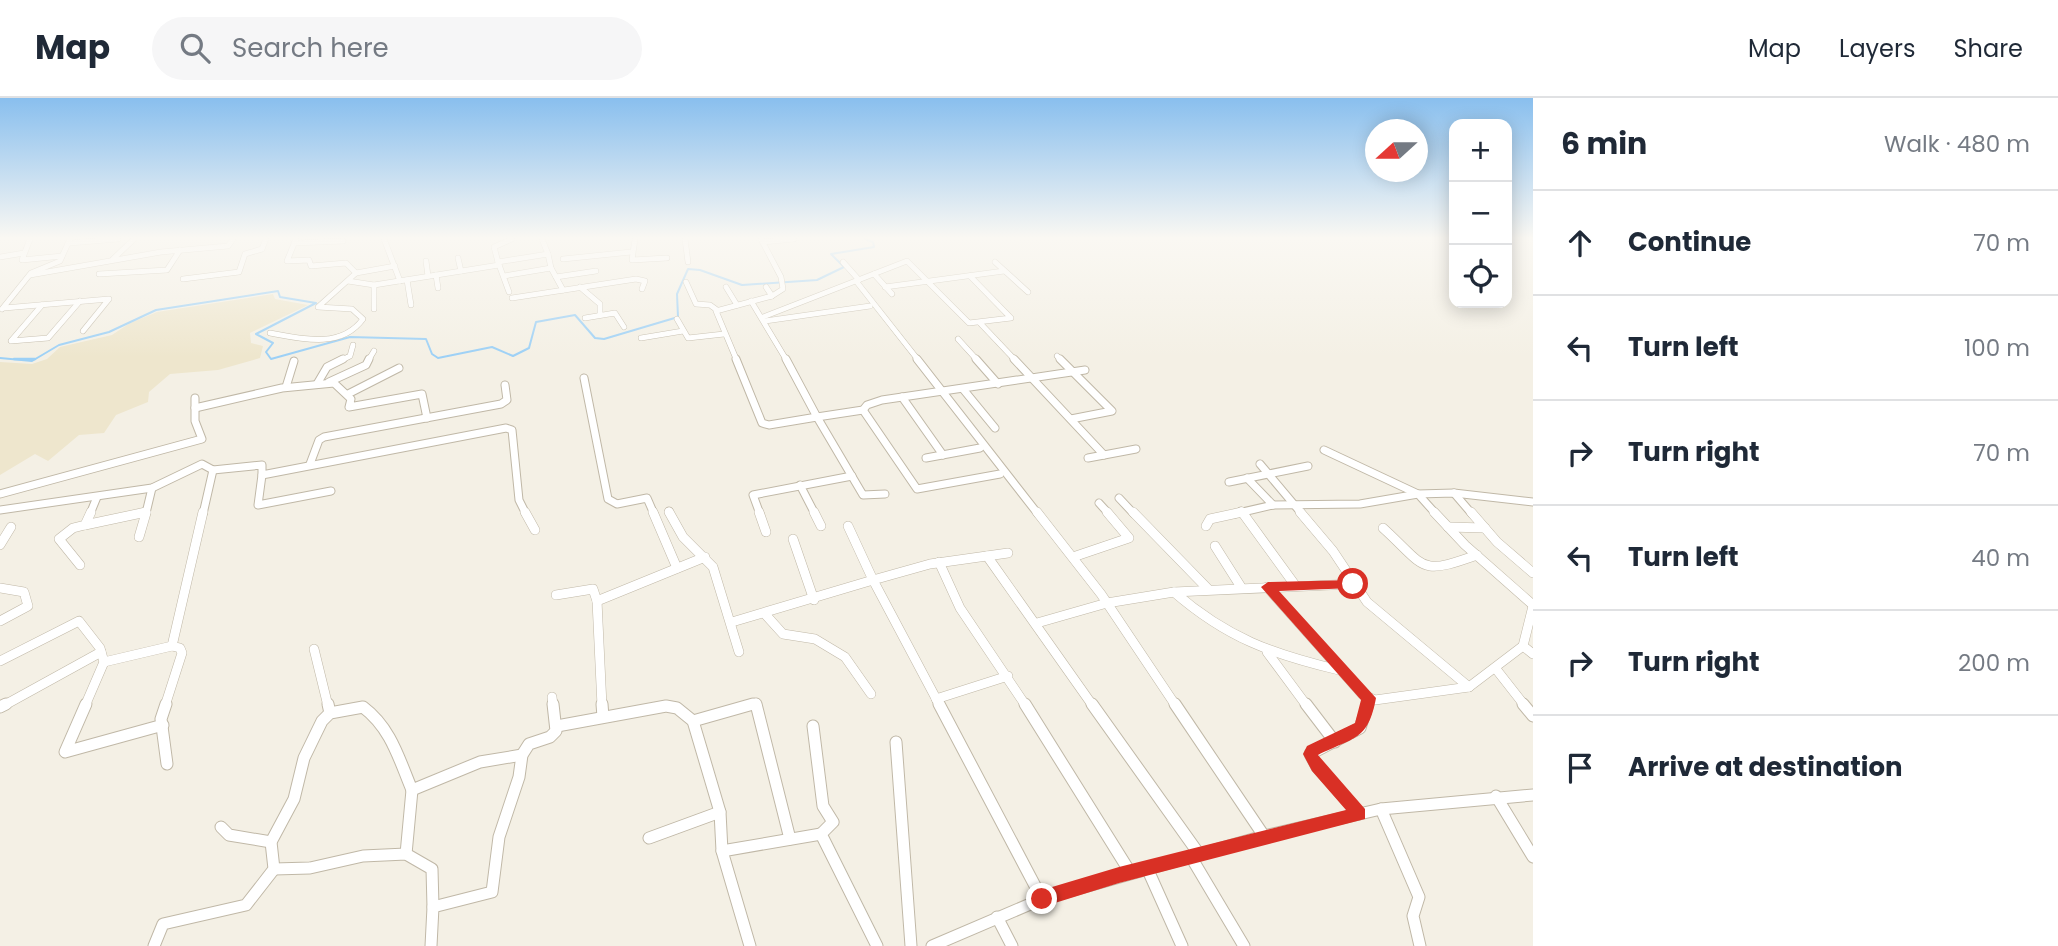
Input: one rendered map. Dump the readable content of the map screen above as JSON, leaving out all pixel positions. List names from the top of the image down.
{
  "north": "left",
  "page": {
    "header": "Map",
    "search": "Search here",
    "nav": ["Map", "Layers", "Share"],
    "heading": ["6 min", "Walk · 480 m"],
    "map_buttons": ["+", "−"],
    "list": [
      ["Continue", "70 m"],
      ["Turn left", "100 m"],
      ["Turn right", "70 m"],
      ["Turn left", "40 m"],
      ["Turn right", "200 m"],
      "Arrive at destination"
    ]
  }
}
